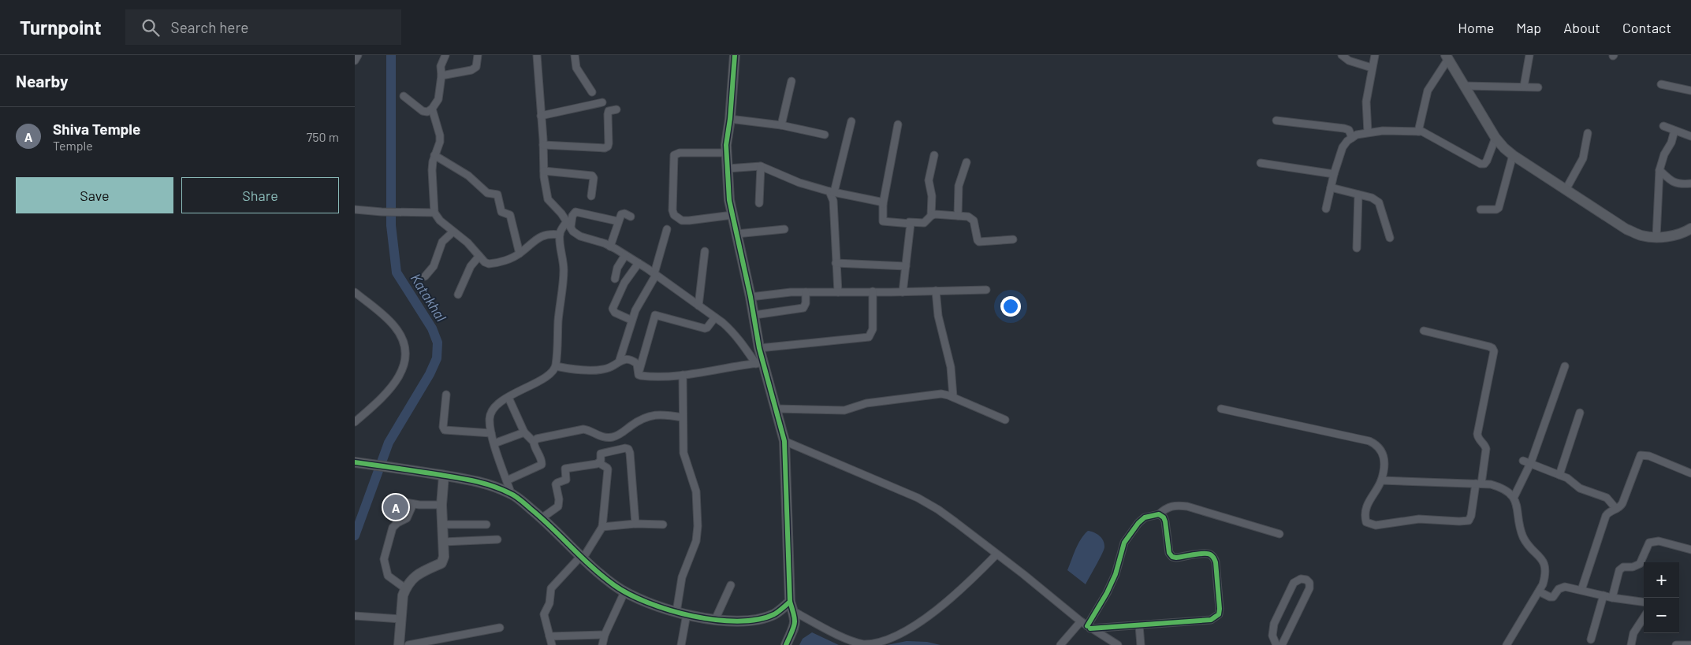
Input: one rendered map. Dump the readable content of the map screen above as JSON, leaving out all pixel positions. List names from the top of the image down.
{
  "water": ["Katakhal"],
  "page": {
    "header": "Turnpoint",
    "search": "Search here",
    "nav": [
      "Home",
      "Map",
      "About",
      "Contact"
    ],
    "heading": "Nearby",
    "list": [
      {
        "mark": "A",
        "name": "Shiva Temple",
        "note": "Temple",
        "value": "750 m"
      }
    ],
    "buttons": ["Save", "Share"],
    "pins": "A",
    "map_buttons": ["+", "−"]
  }
}
